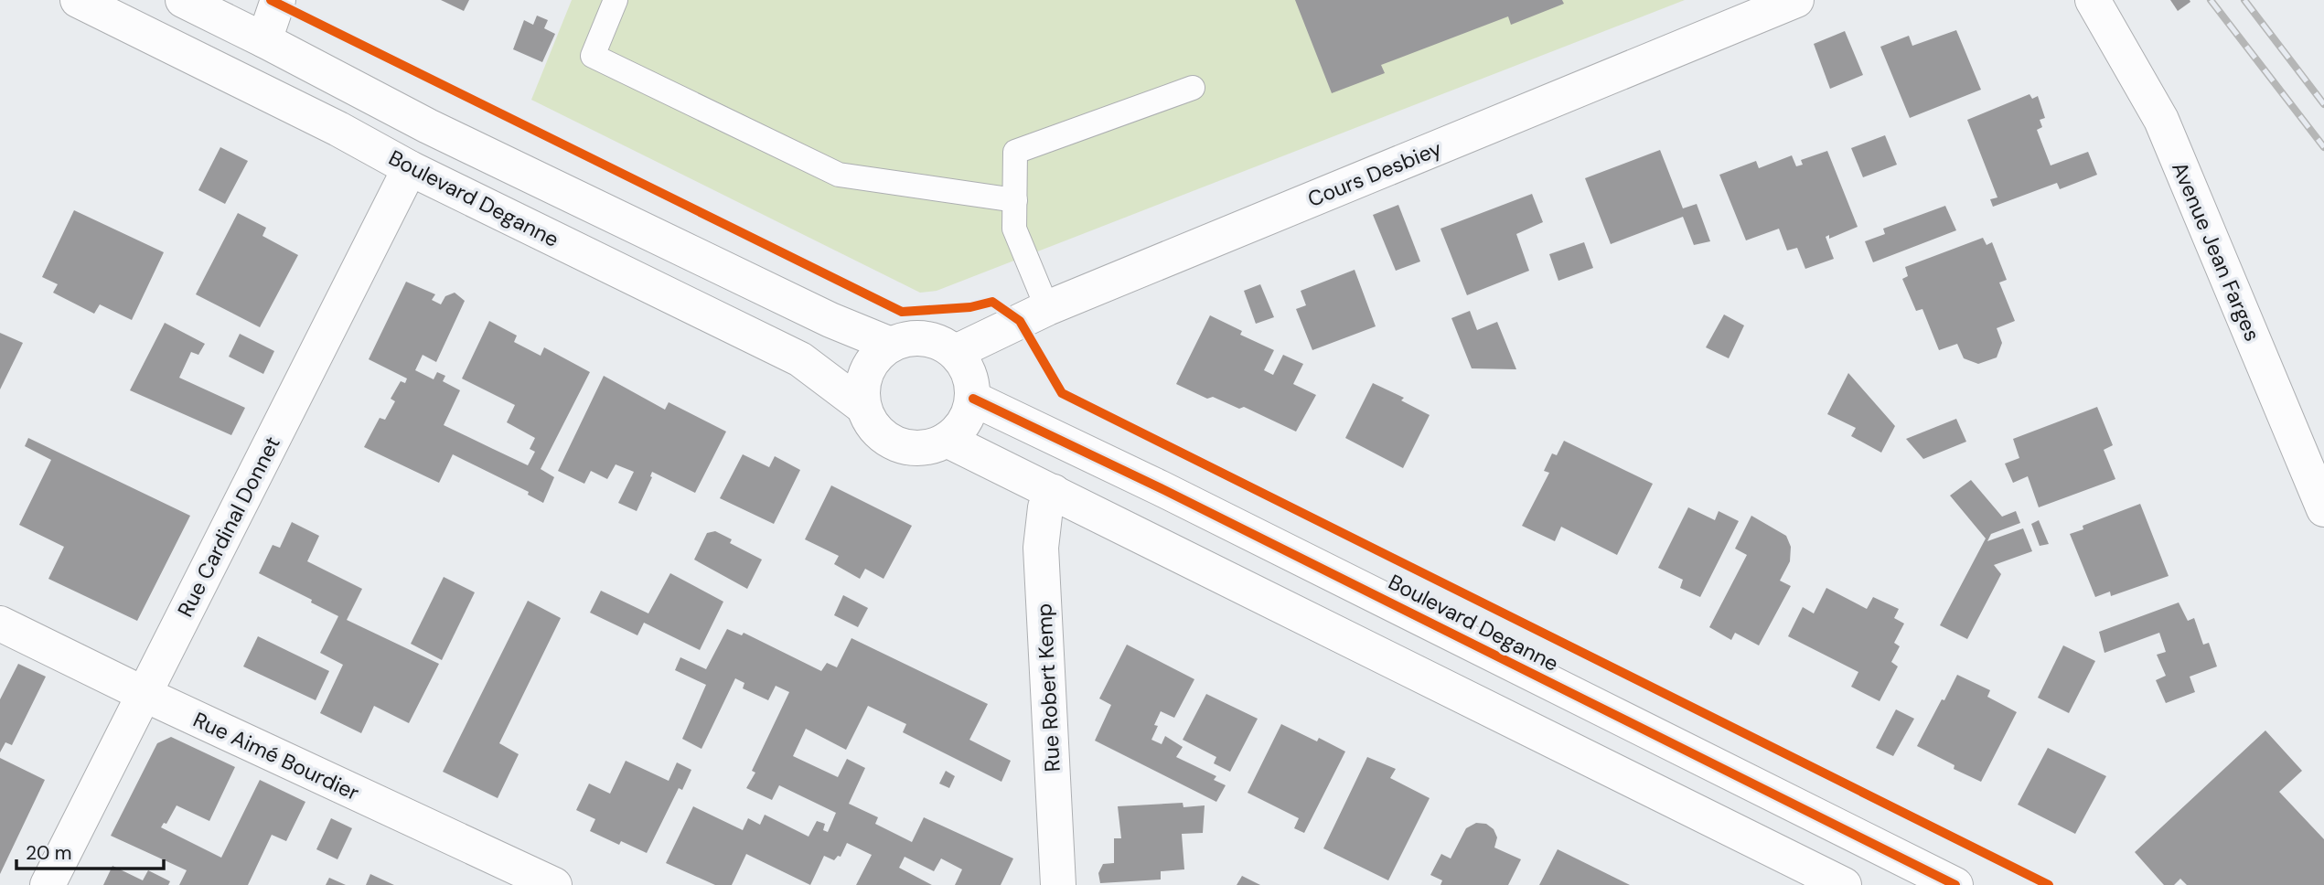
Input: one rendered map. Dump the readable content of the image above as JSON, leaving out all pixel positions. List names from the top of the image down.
{
  "streets": {
    "street": [
      "Cours Desbiey",
      "Boulevard Deganne",
      "Avenue Jean Farges",
      "Rue Cardinal Donnet",
      "Rue Robert Kemp",
      "Rue Aimé Bourdier"
    ]
  },
  "crossings": [
    ["Cours Desbiey", "Boulevard Deganne"],
    ["Boulevard Deganne", "Rue Cardinal Donnet"],
    ["Rue Cardinal Donnet", "Rue Aimé Bourdier"]
  ],
  "scale_bar": "20 m"
}
